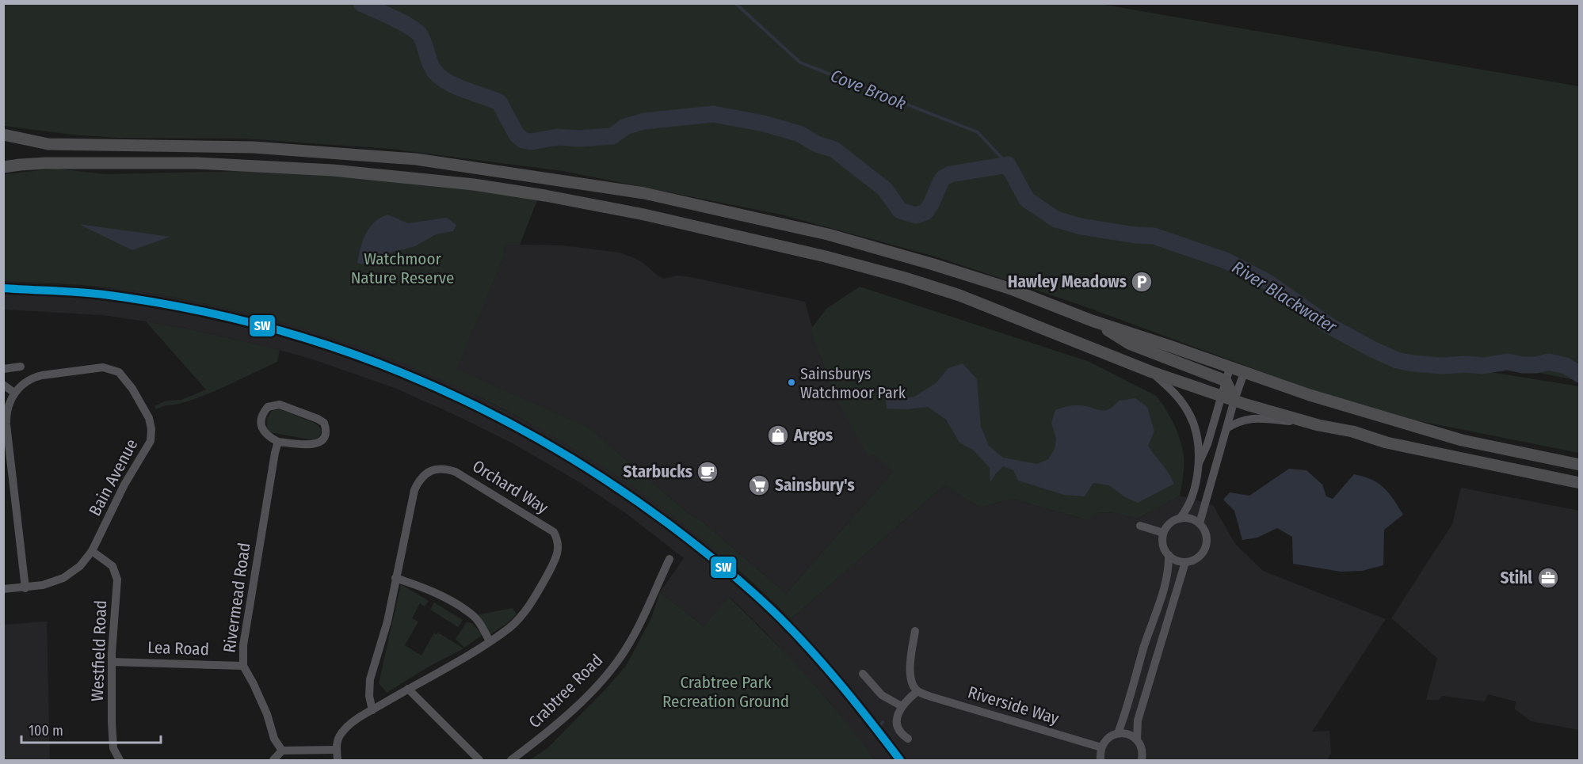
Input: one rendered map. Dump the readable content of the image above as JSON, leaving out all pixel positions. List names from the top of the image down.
{
  "streets": {
    "street": [
      "Bain Avenue",
      "Orchard Way",
      "Rivermead Road",
      "Lea Road",
      "Westfield Road",
      "Crabtree Road",
      "Riverside Way"
    ]
  },
  "crossings": [
    ["Bain Avenue", "Westfield Road"],
    ["Rivermead Road", "Lea Road"],
    ["Lea Road", "Westfield Road"]
  ],
  "water": ["Cove Brook", "River Blackwater"],
  "parks": ["Watchmoor Nature Reserve", "Crabtree Park Recreation Ground"],
  "places": {
    "parking": ["Hawley Meadows"],
    "other": ["Sainsburys Watchmoor Park"],
    "shop": ["Argos"],
    "cafe": ["Starbucks"],
    "supermarket": ["Sainsbury's"],
    "office": ["Stihl"]
  },
  "lines": ["transit line SW"],
  "scale_bar": "100 m"
}
